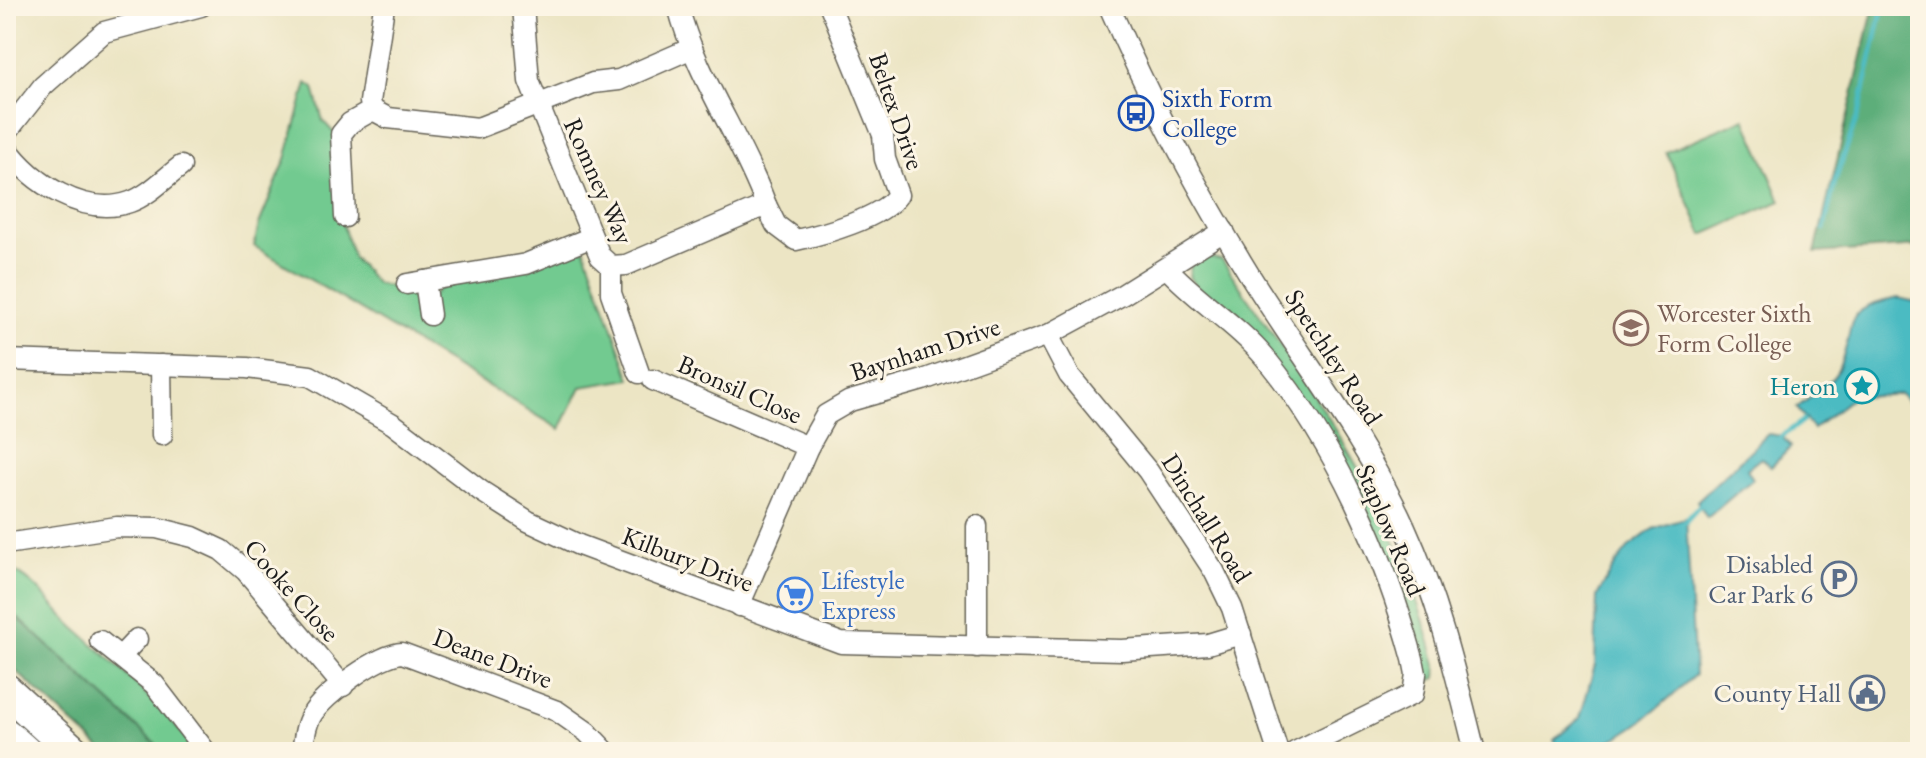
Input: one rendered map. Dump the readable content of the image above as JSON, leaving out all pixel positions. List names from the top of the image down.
{
  "streets": {
    "street": [
      "Beltex Drive",
      "Romney Way",
      "Baynham Drive",
      "Spetchley Road",
      "Bronsil Close",
      "Dinchall Road",
      "Staplow Road",
      "Kilbury Drive",
      "Cooke Close",
      "Deane Drive"
    ]
  },
  "crossings": [
    ["Romney Way", "Bronsil Close"],
    ["Baynham Drive", "Spetchley Road"],
    ["Baynham Drive", "Bronsil Close"],
    ["Baynham Drive", "Dinchall Road"],
    ["Baynham Drive", "Staplow Road"],
    ["Baynham Drive", "Kilbury Drive"],
    ["Dinchall Road", "Kilbury Drive"],
    ["Cooke Close", "Deane Drive"]
  ],
  "places": {
    "bus stop": ["Sixth Form College"],
    "school or university": ["Worcester Sixth Form College"],
    "place": ["Heron"],
    "parking": ["Disabled Car Park 6"],
    "supermarket": ["Lifestyle Express"],
    "public building": ["County Hall"]
  }
}
